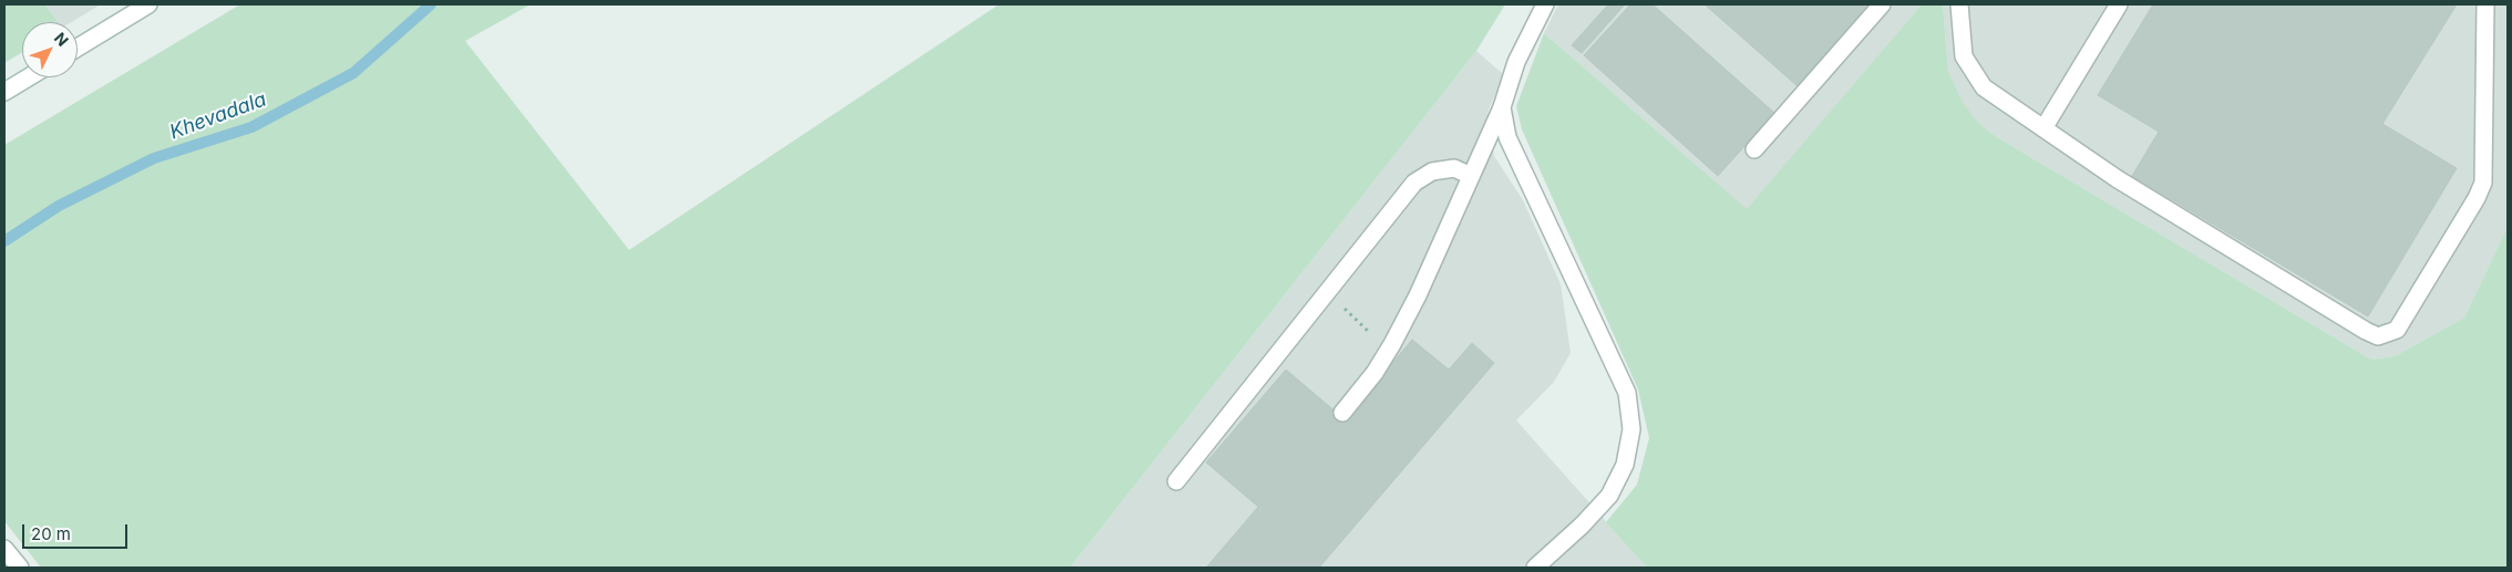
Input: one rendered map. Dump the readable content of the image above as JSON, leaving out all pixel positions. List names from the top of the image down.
{
  "water": ["Khevadala"],
  "scale_bar": "20 m",
  "north": "top right"
}
